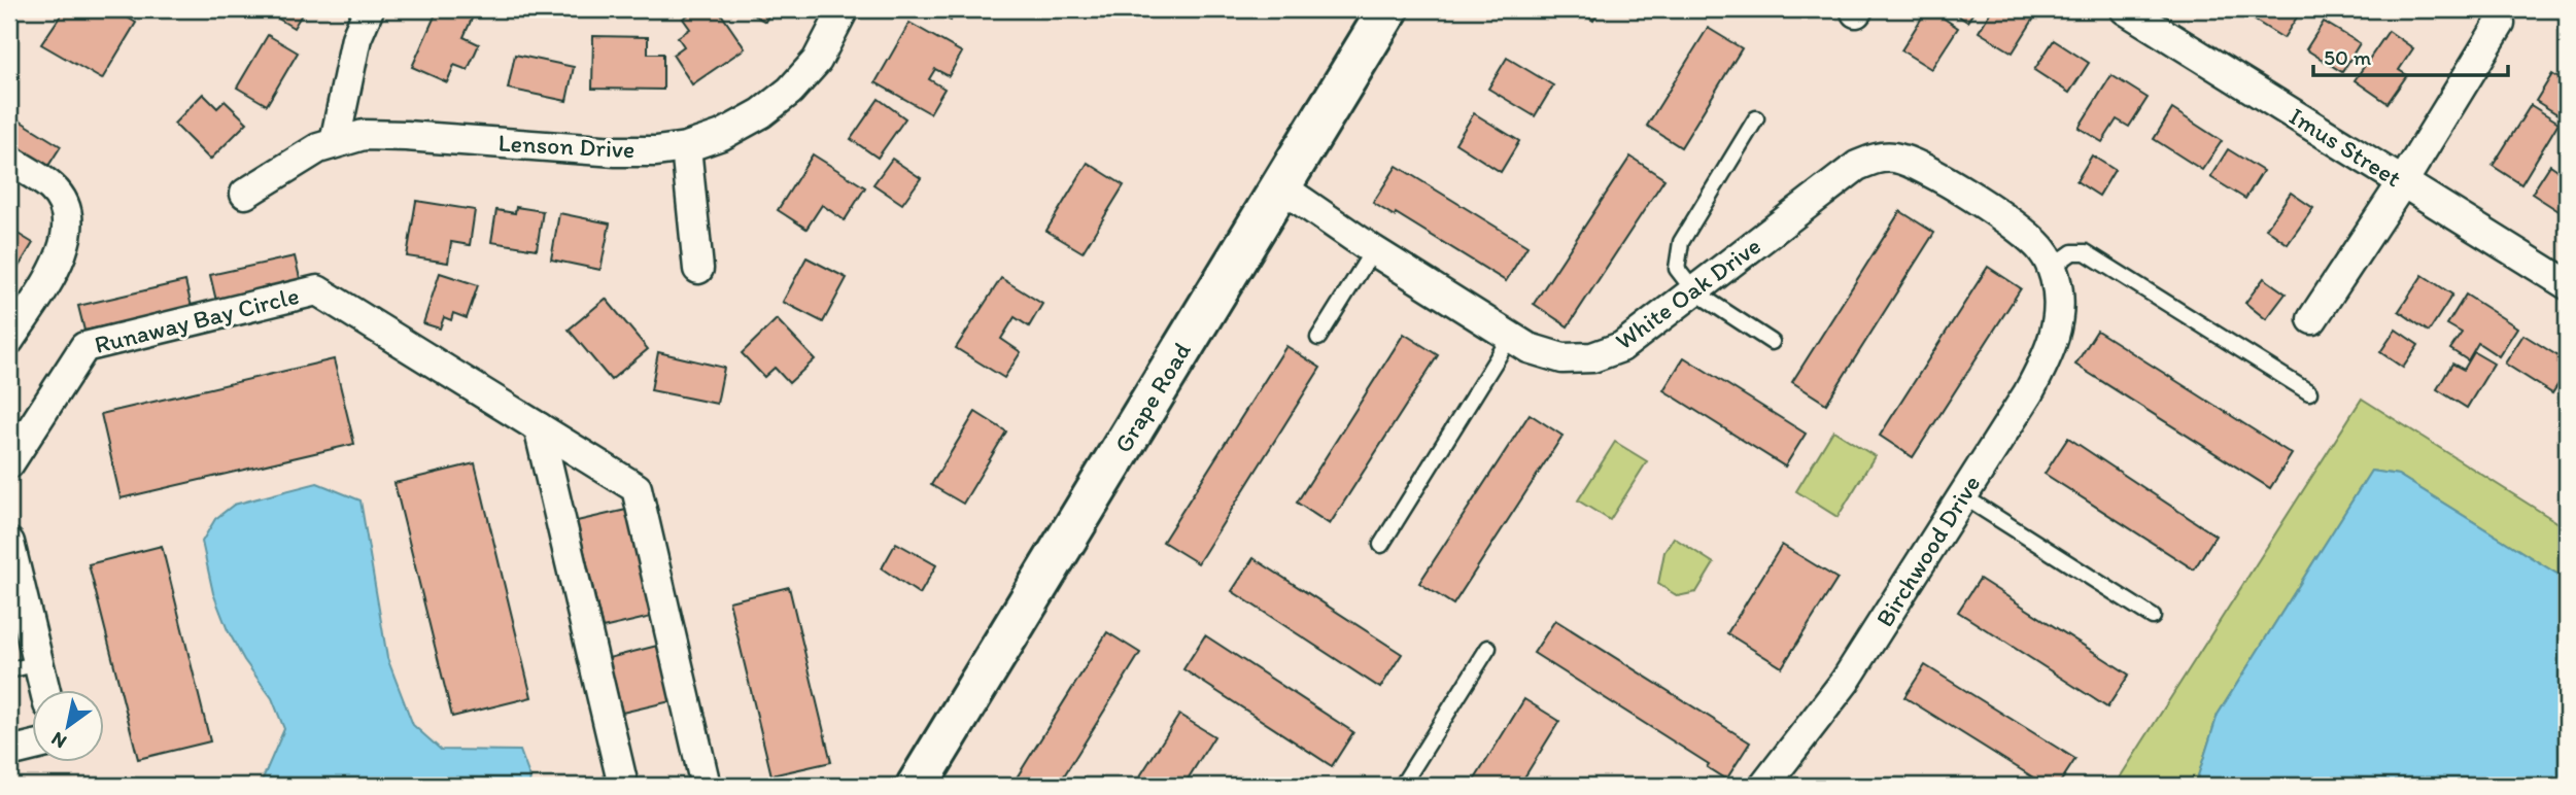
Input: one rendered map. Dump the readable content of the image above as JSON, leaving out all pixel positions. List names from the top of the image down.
{
  "streets": {
    "main road": ["Grape Road"],
    "street": [
      "Lenson Drive",
      "Imus Street",
      "White Oak Drive",
      "Runaway Bay Circle",
      "Birchwood Drive"
    ]
  },
  "crossings": [
    ["White Oak Drive", "Grape Road"],
    ["White Oak Drive", "Birchwood Drive"]
  ],
  "scale_bar": "50 m",
  "north": "bottom left"
}
